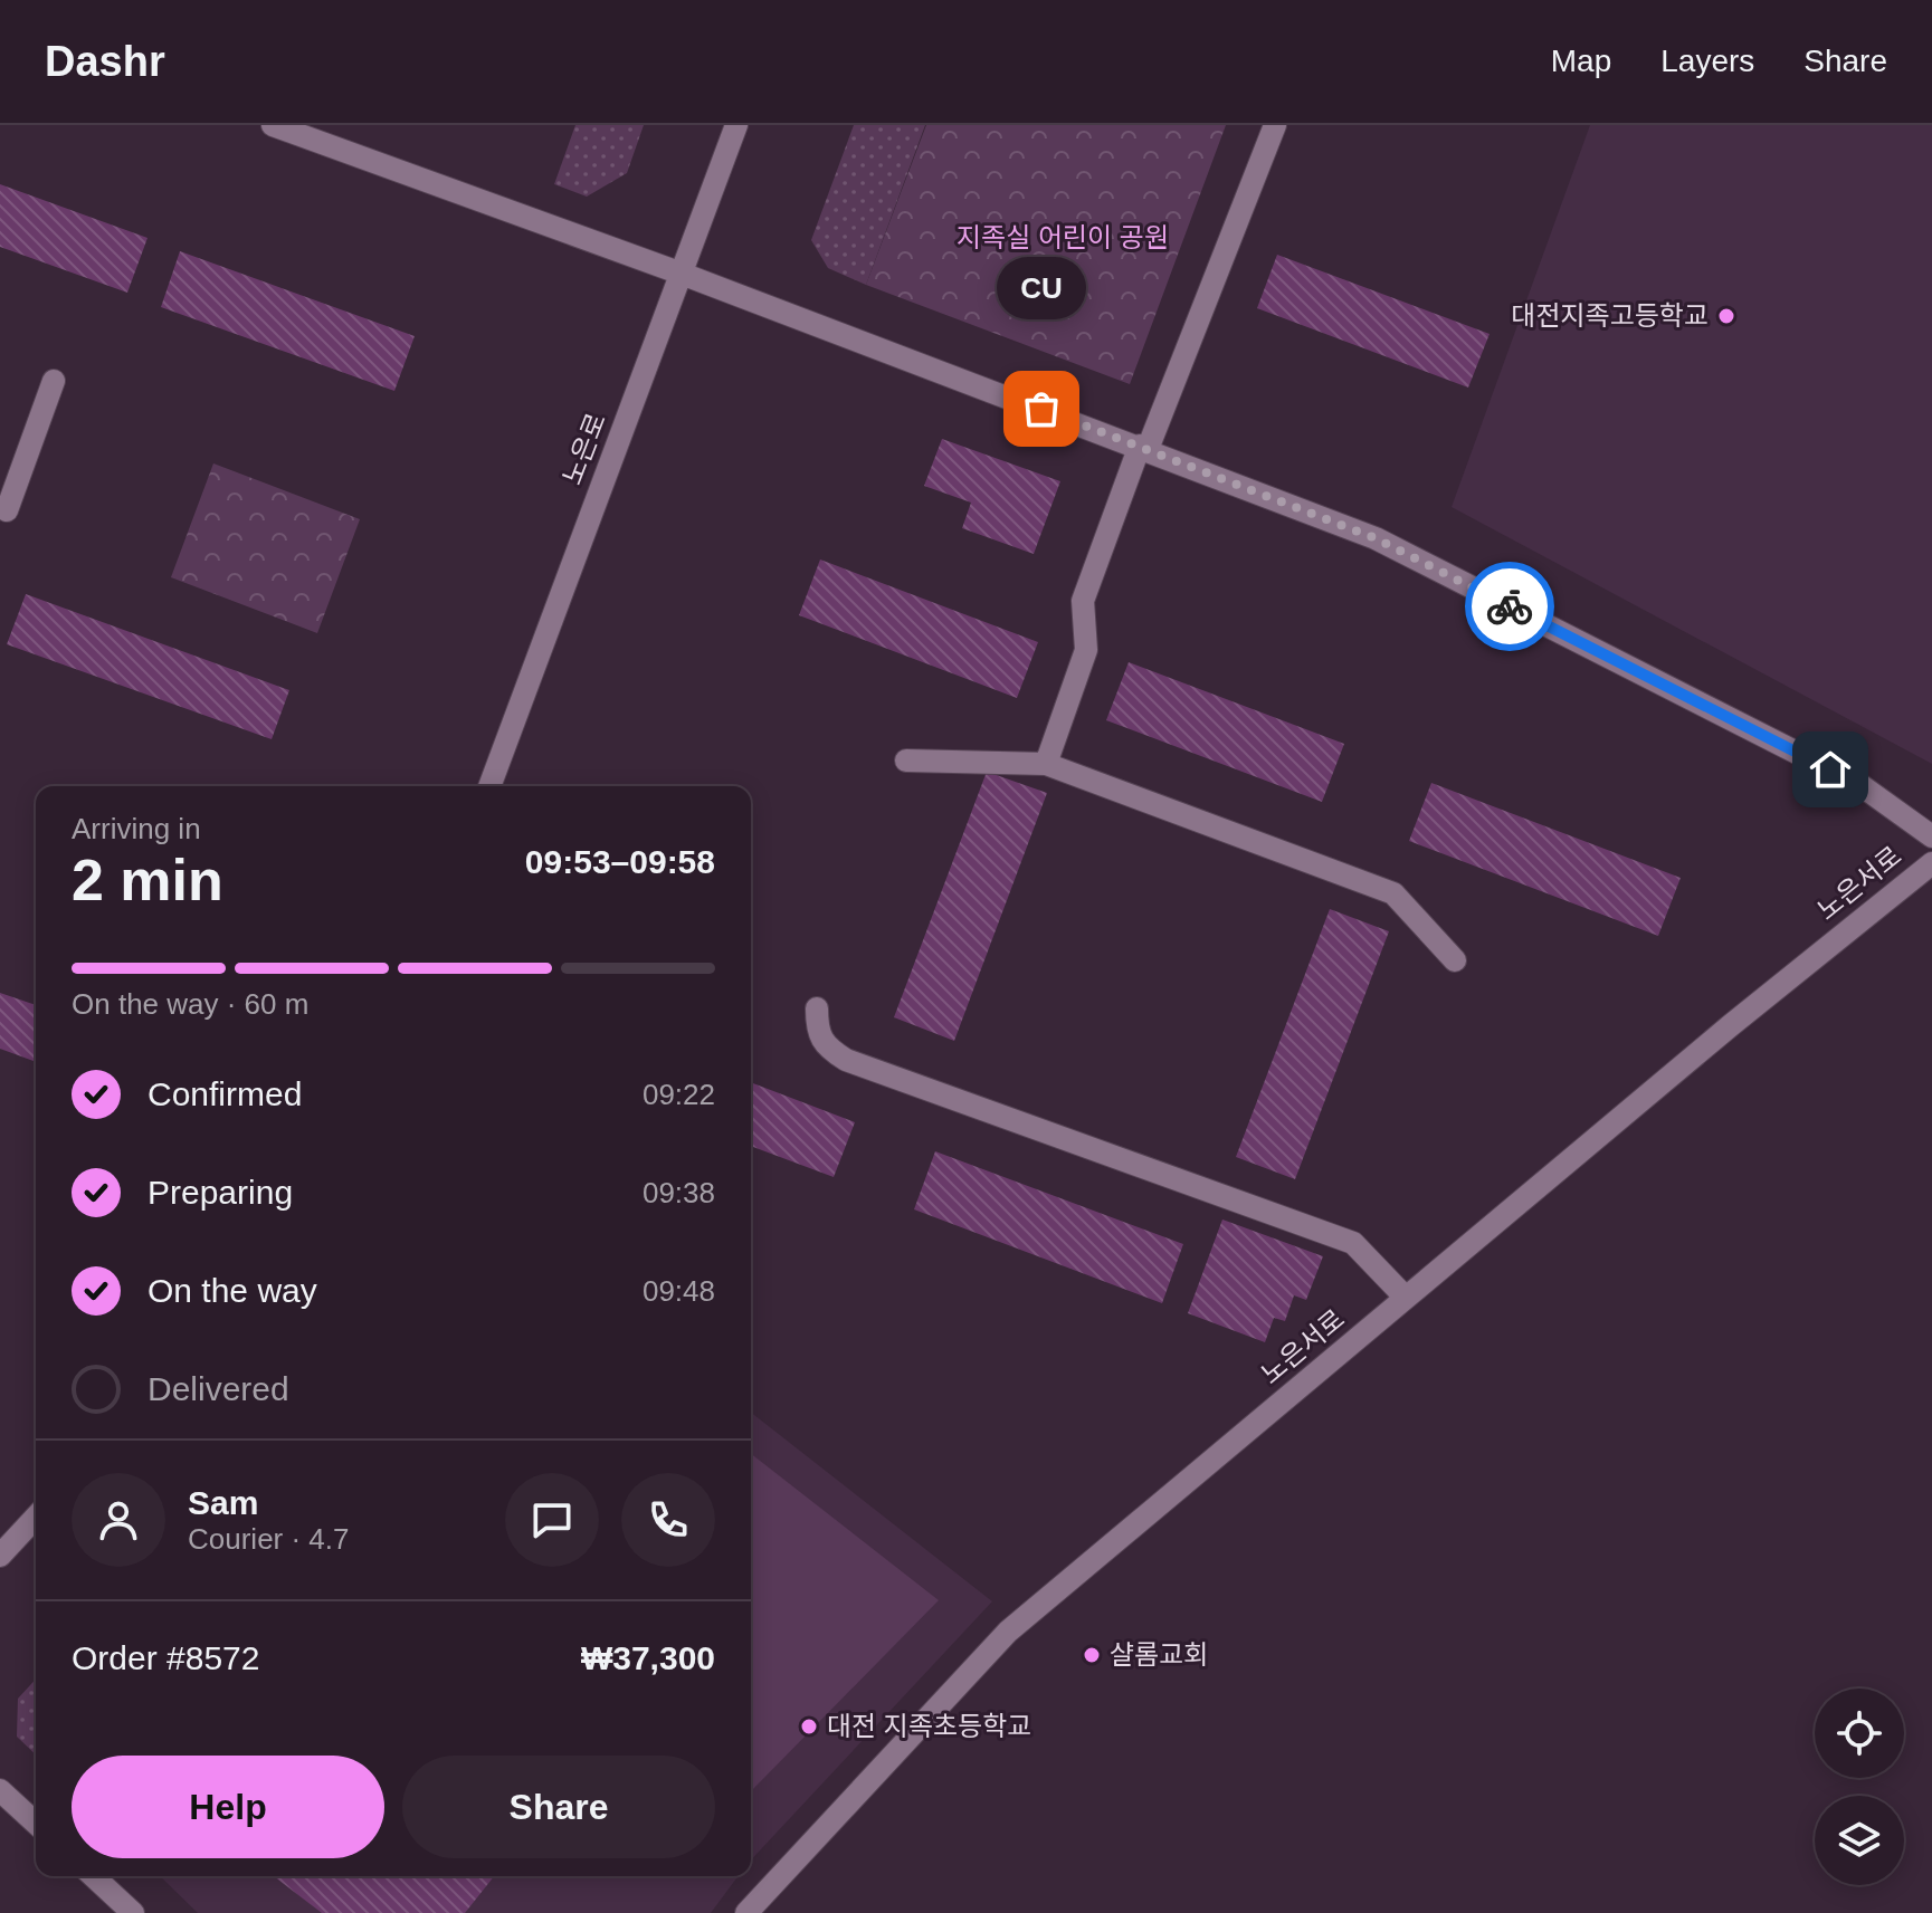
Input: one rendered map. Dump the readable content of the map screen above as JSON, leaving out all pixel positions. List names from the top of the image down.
{
  "streets": {
    "street": ["노은로", "노은서로"]
  },
  "parks": ["지족실 어린이 공원"],
  "places": [
    "대전지족고등학교",
    "CU",
    "샬롬교회",
    "대전 지족초등학교"
  ],
  "page": {
    "header": "Dashr",
    "nav": ["Map", "Layers", "Share"],
    "bubble": "CU",
    "heading": ["2 min", "Arriving in", "09:53–09:58"],
    "panel": [
      "Sam",
      "Courier · 4.7",
      "Order #8572",
      "₩37,300"
    ],
    "bar": "On the way · 60 m",
    "list": [
      ["Confirmed", "09:22"],
      ["Preparing", "09:38"],
      ["On the way", "09:48"],
      "Delivered"
    ],
    "buttons": ["Help", "Share"]
  }
}
